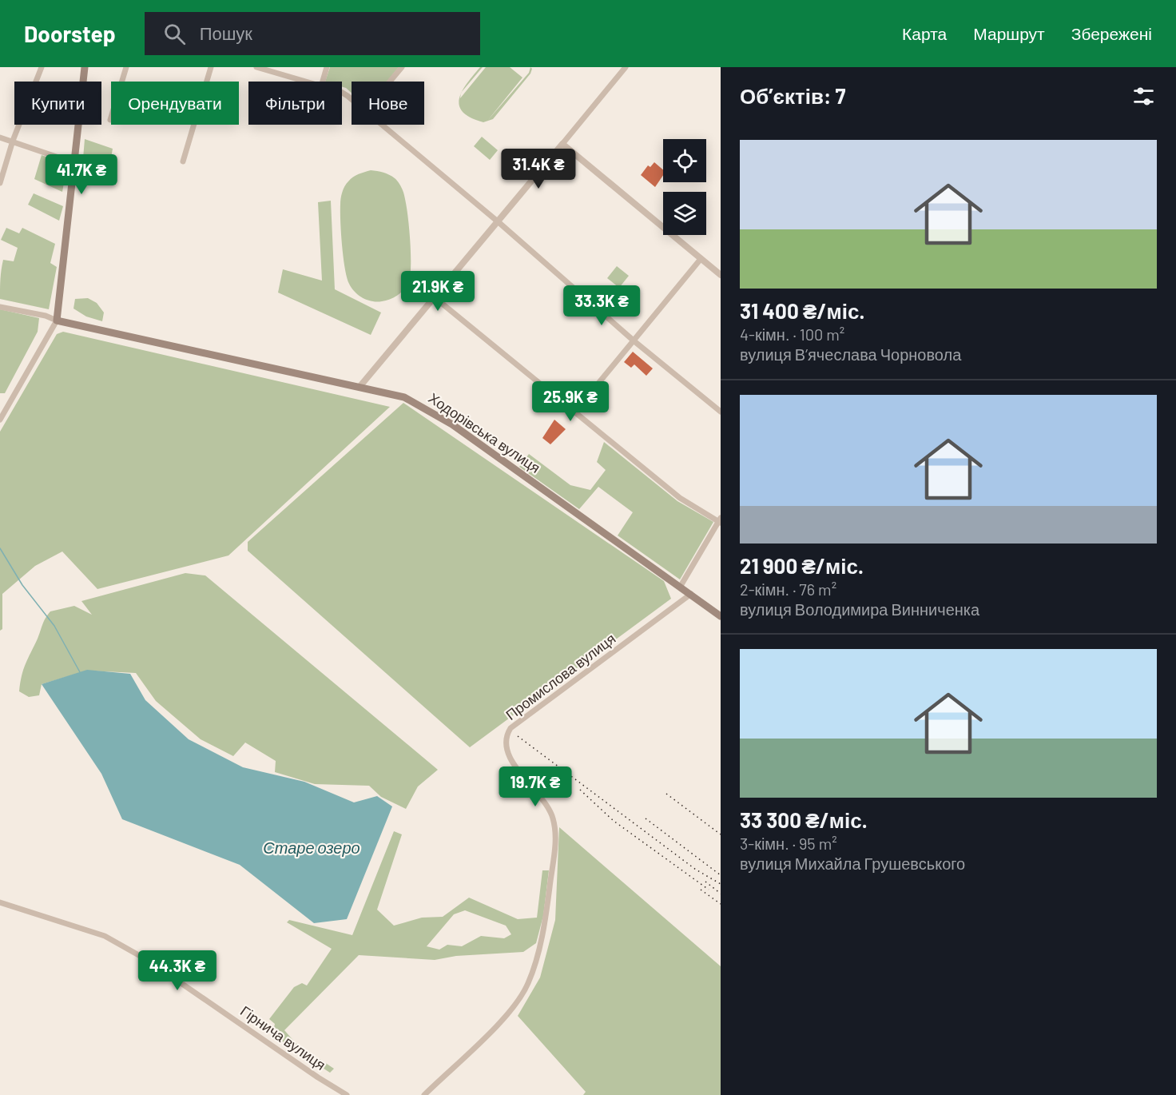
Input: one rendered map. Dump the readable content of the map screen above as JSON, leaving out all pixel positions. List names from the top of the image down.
{
  "streets": {
    "main road": ["Ходорівська вулиця"],
    "street": ["Промислова вулиця", "Гірнича вулиця"]
  },
  "crossings": [
    ["Ходорівська вулиця", "Промислова вулиця"]
  ],
  "water": ["Старе озеро"],
  "page": {
    "header": "Doorstep",
    "search": "Пошук",
    "nav": ["Карта", "Маршрут", "Збережені"],
    "heading": "Об’єктів: 7",
    "chip": [
      "Купити",
      "Орендувати",
      "Фільтри",
      "Нове"
    ],
    "list": [
      {
        "name": "31 400 ₴/міс.",
        "note": "4-кімн. · 100 m² · вулиця Вʼячеслава Чорновола"
      },
      {
        "name": "21 900 ₴/міс.",
        "note": "2-кімн. · 76 m² · вулиця Володимира Винниченка"
      },
      {
        "name": "33 300 ₴/міс.",
        "note": "3-кімн. · 95 m² · вулиця Михайла Грушевського"
      }
    ],
    "price": [
      "31.4K ₴",
      "41.7K ₴",
      "21.9K ₴",
      "33.3K ₴",
      "25.9K ₴",
      "19.7K ₴",
      "44.3K ₴"
    ]
  }
}
